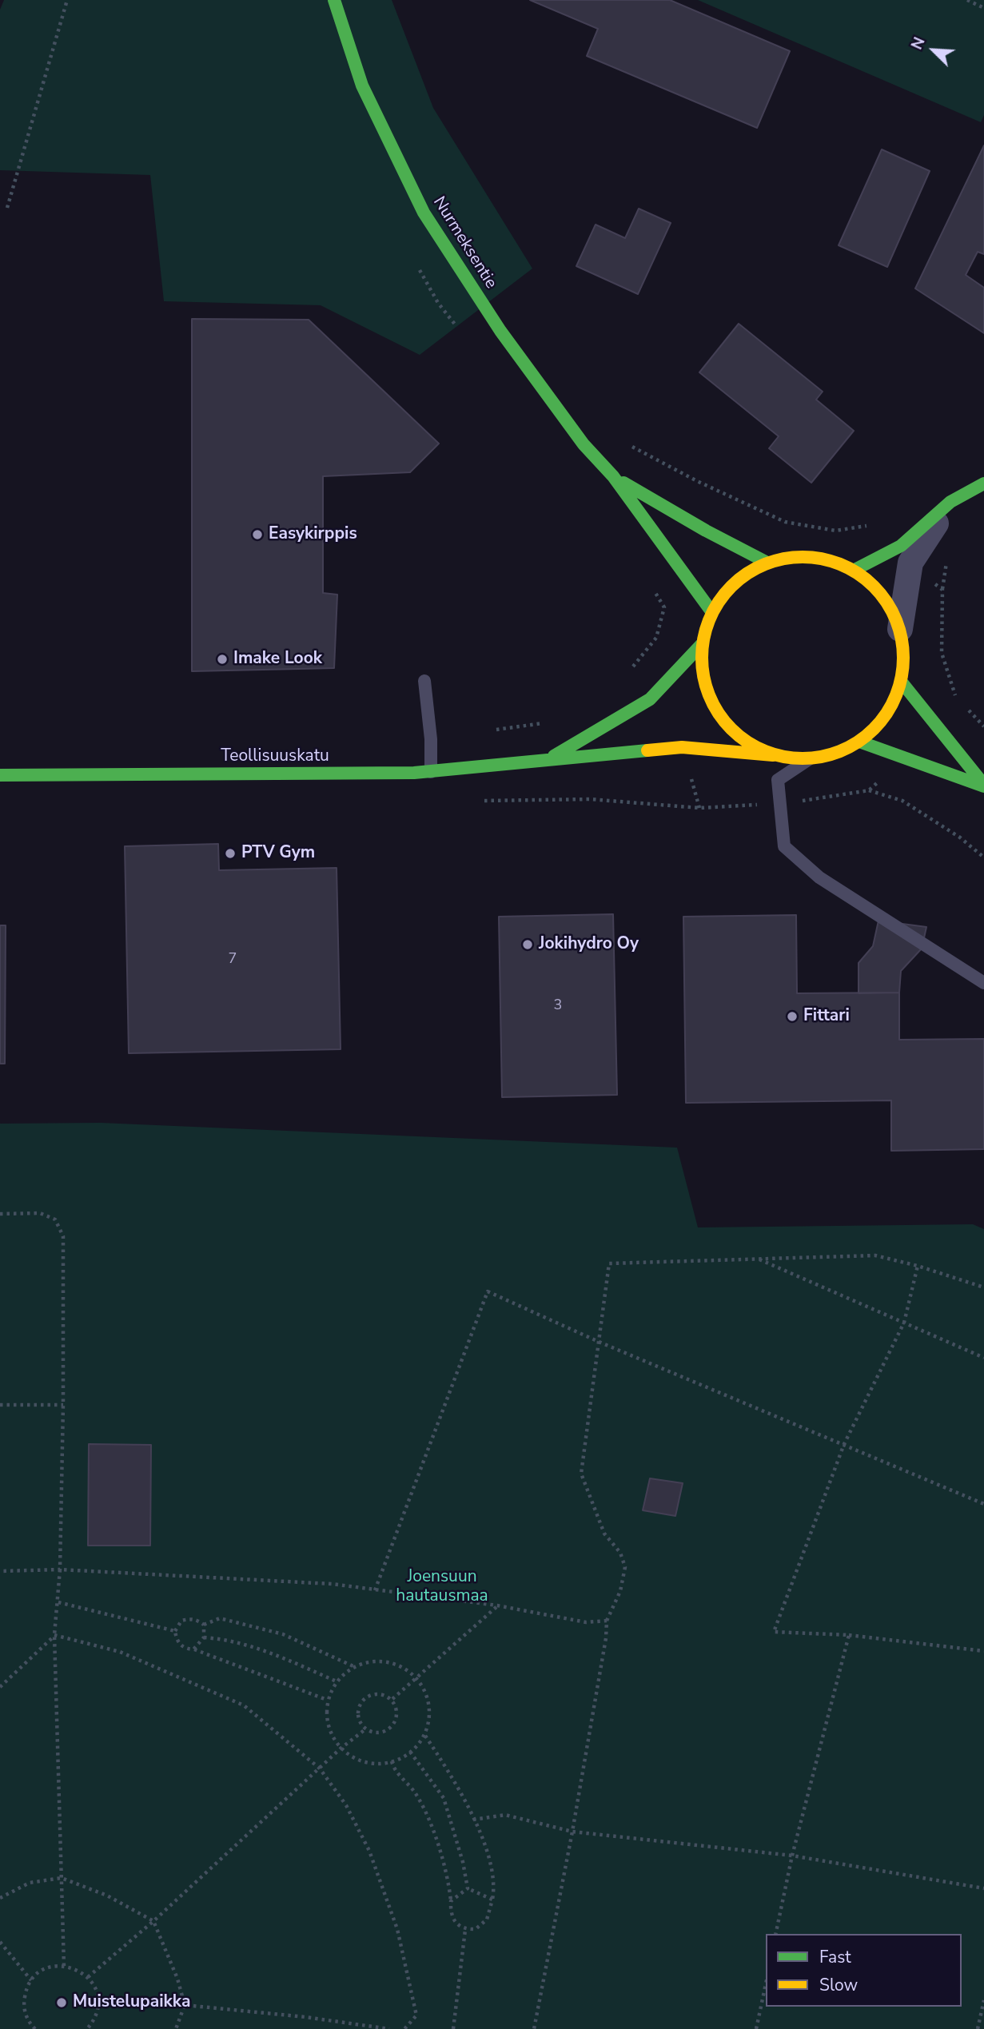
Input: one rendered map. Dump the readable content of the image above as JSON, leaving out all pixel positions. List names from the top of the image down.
{
  "streets": {
    "street": ["Nurmeksentie", "Teollisuuskatu"]
  },
  "parks": ["Joensuun hautausmaa"],
  "places": [
    "Easykirppis",
    "Imake Look",
    "PTV Gym",
    "Jokihydro Oy",
    "Fittari",
    "Muistelupaikka"
  ],
  "house_numbers": ["7", "3"],
  "legend": ["Fast", "Slow"],
  "north": "top left"
}
